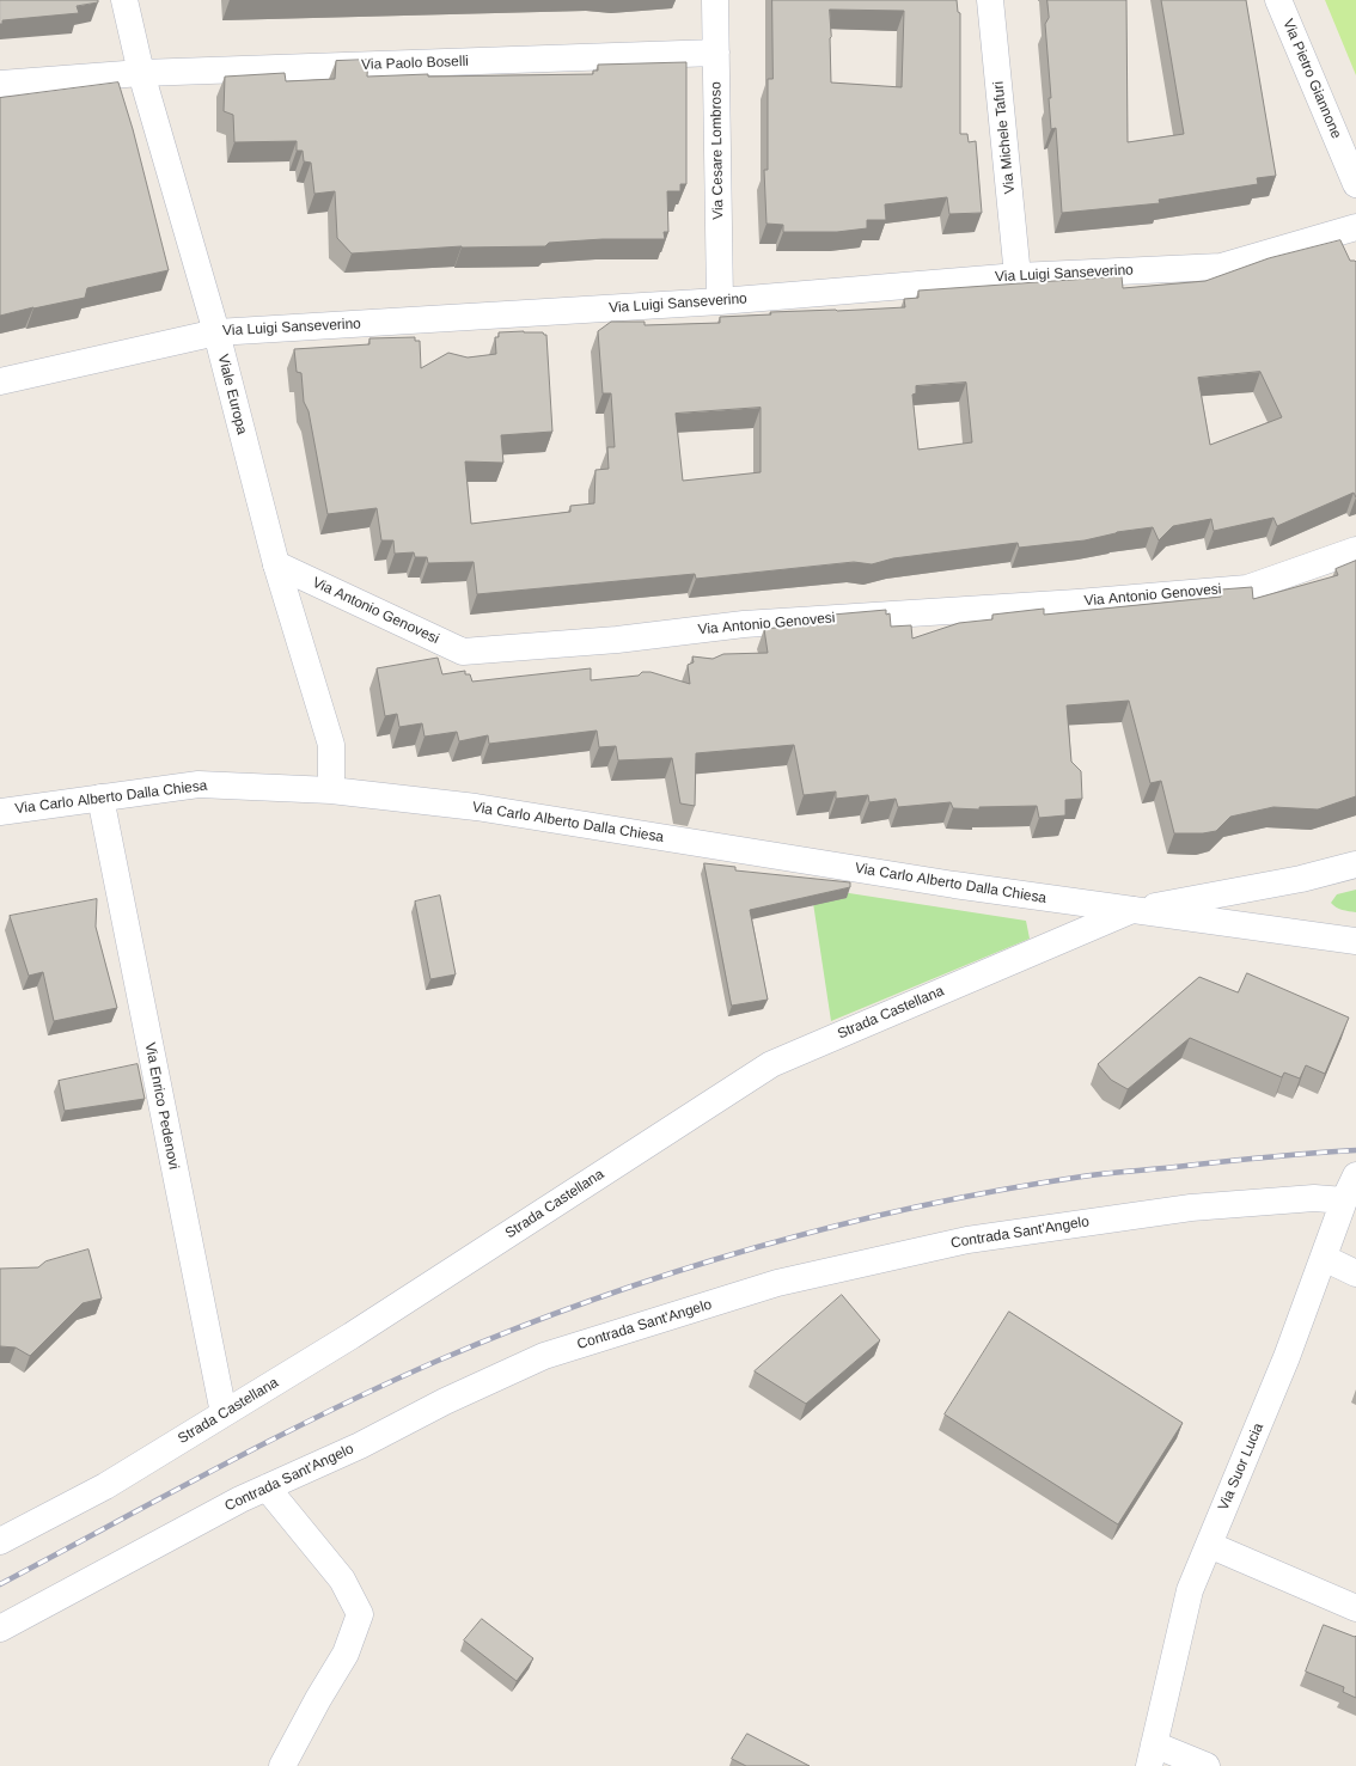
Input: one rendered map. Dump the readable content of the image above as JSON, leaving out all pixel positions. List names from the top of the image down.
{
  "streets": {
    "street": [
      "Via Paolo Boselli",
      "Via Pietro Giannone",
      "Via Michele Tafuri",
      "Via Cesare Lombroso",
      "Via Luigi Sanseverino",
      "Viale Europa",
      "Via Antonio Genovesi",
      "Via Carlo Alberto Dalla Chiesa",
      "Strada Castellana",
      "Via Enrico Pedenovi",
      "Contrada Sant'Angelo",
      "Via Suor Lucia"
    ]
  },
  "crossings": [
    ["Via Paolo Boselli", "Via Cesare Lombroso"],
    ["Via Paolo Boselli", "Viale Europa"],
    ["Via Michele Tafuri", "Via Luigi Sanseverino"],
    ["Via Cesare Lombroso", "Via Luigi Sanseverino"],
    ["Via Luigi Sanseverino", "Viale Europa"],
    ["Viale Europa", "Via Antonio Genovesi"],
    ["Viale Europa", "Via Carlo Alberto Dalla Chiesa"],
    ["Via Carlo Alberto Dalla Chiesa", "Strada Castellana"],
    ["Via Carlo Alberto Dalla Chiesa", "Via Enrico Pedenovi"],
    ["Strada Castellana", "Via Enrico Pedenovi"],
    ["Contrada Sant'Angelo", "Via Suor Lucia"]
  ]
}
